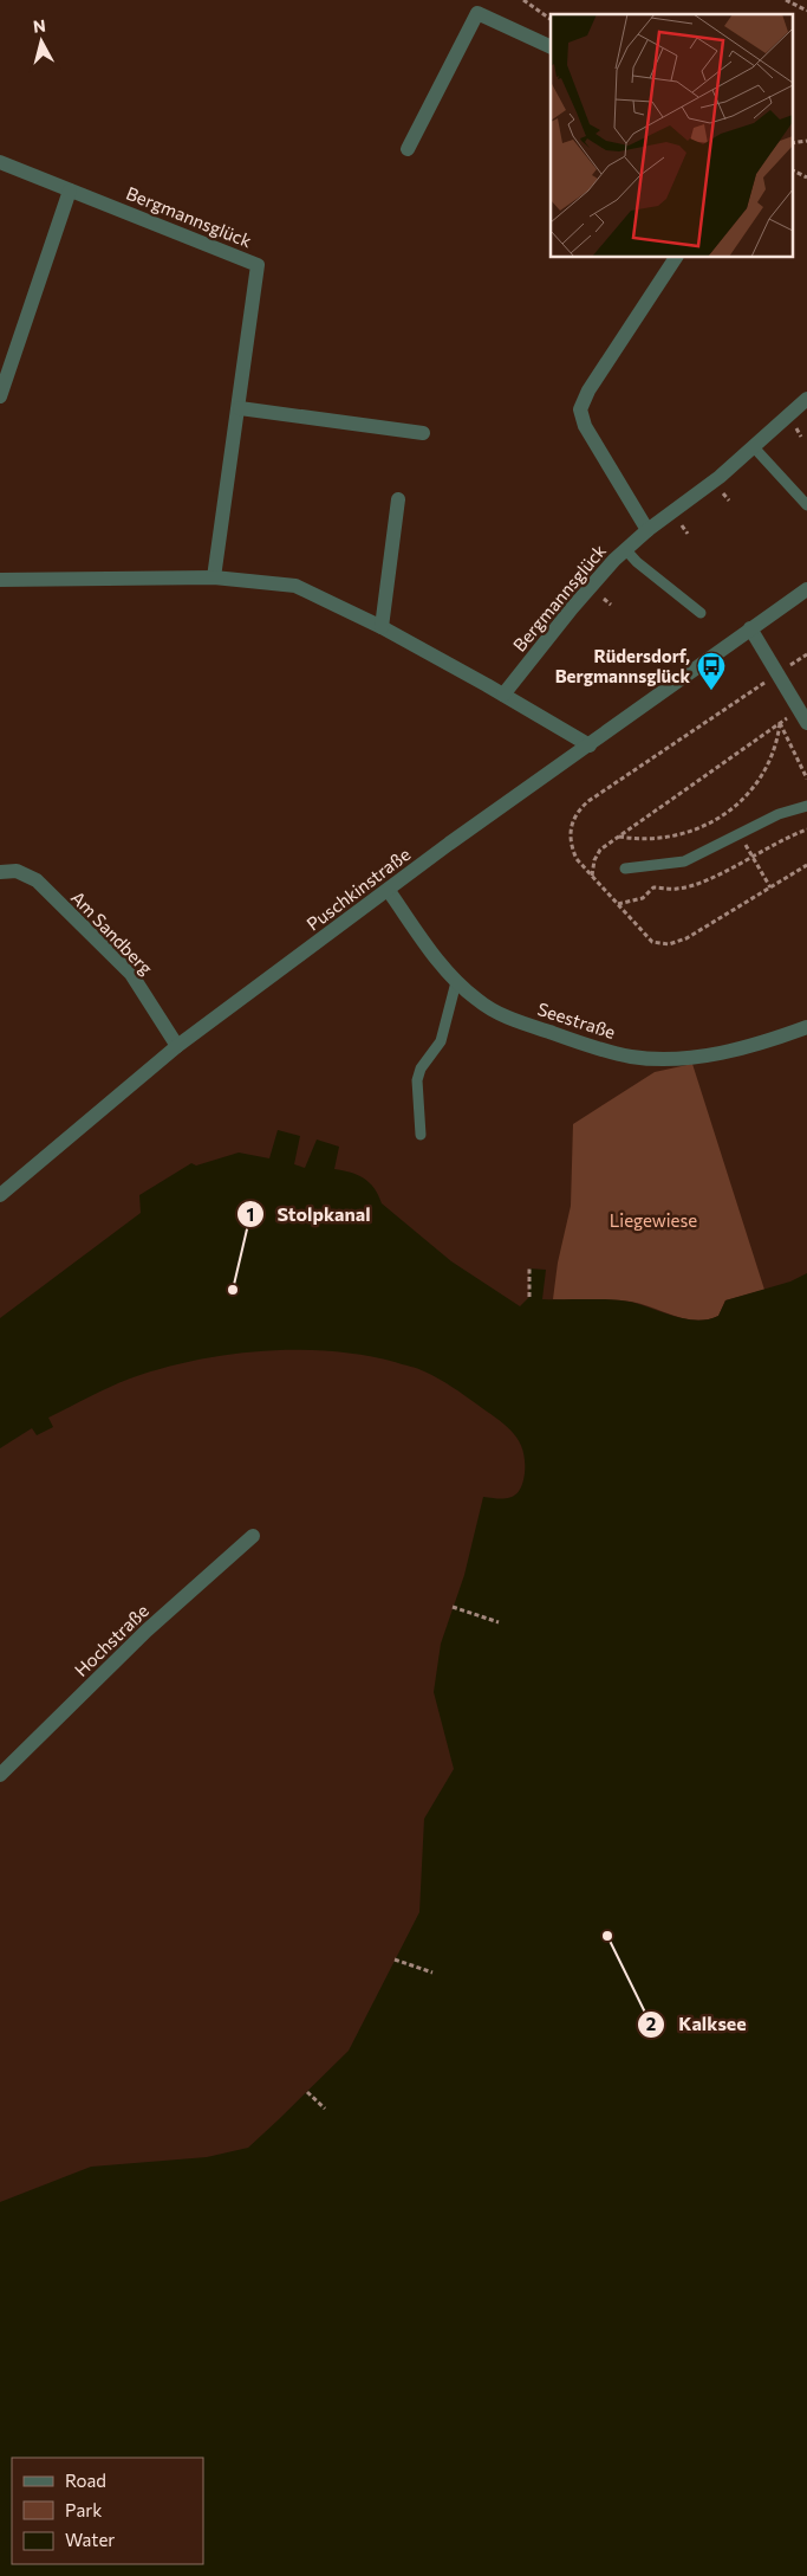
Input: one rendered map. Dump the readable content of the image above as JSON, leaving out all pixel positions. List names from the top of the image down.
{
  "streets": {
    "street": [
      "Bergmannsglück",
      "Puschkinstraße",
      "Am Sandberg",
      "Seestraße",
      "Hochstraße"
    ]
  },
  "crossings": [
    ["Puschkinstraße", "Am Sandberg"],
    ["Puschkinstraße", "Seestraße"]
  ],
  "parks": ["Liegewiese"],
  "places": {
    "bus stop": ["Rüdersdorf, Bergmannsglück"],
    "other": ["Stolpkanal", "Kalksee"]
  },
  "legend": ["Road", "Park", "Water"],
  "north": "top"
}
